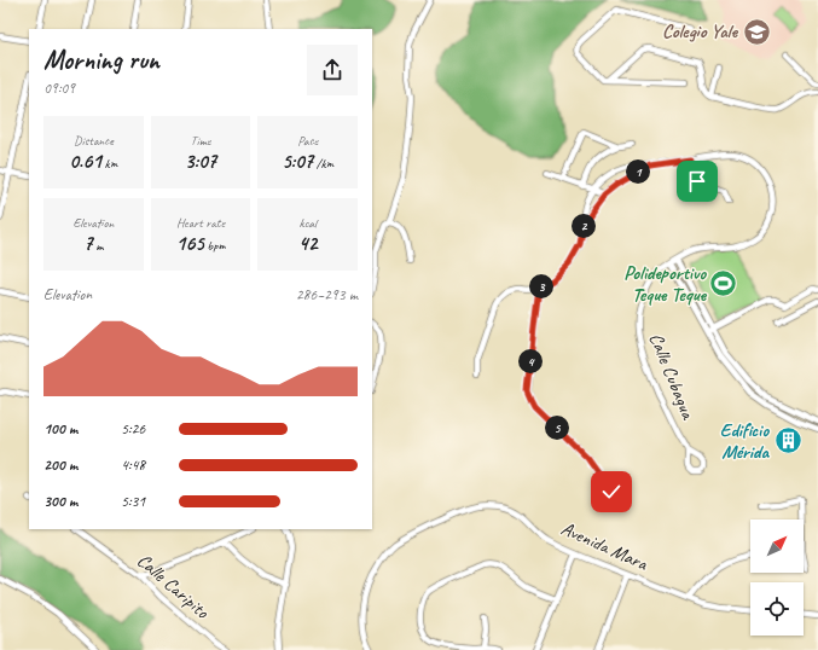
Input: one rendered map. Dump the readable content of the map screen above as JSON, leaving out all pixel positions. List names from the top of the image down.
{
  "streets": {
    "street": ["Calle Cubagua", "Avenida Mara", "Calle Caripito"]
  },
  "places": {
    "school or university": ["Colegio Yale"],
    "sports": ["Polideportivo Teque Teque"],
    "building": ["Edificio Mérida"]
  },
  "north": "top right",
  "page": {
    "heading": ["Morning run", "09:09"],
    "stats": [
      ["Distance", "0.61 km"],
      ["Time", "3:07"],
      ["Pace", "5:07 /km"],
      ["Elevation", "7 m"],
      ["Heart rate", "165 bpm"],
      ["kcal", "42"]
    ],
    "pins": [
      "1",
      "2",
      "3",
      "4",
      "5"
    ],
    "chart": ["Elevation", "286–293 m"],
    "list": [
      {
        "name": "100 m",
        "note": "5:26"
      },
      {
        "name": "200 m",
        "note": "4:48"
      },
      {
        "name": "300 m",
        "note": "5:31"
      }
    ]
  }
}
